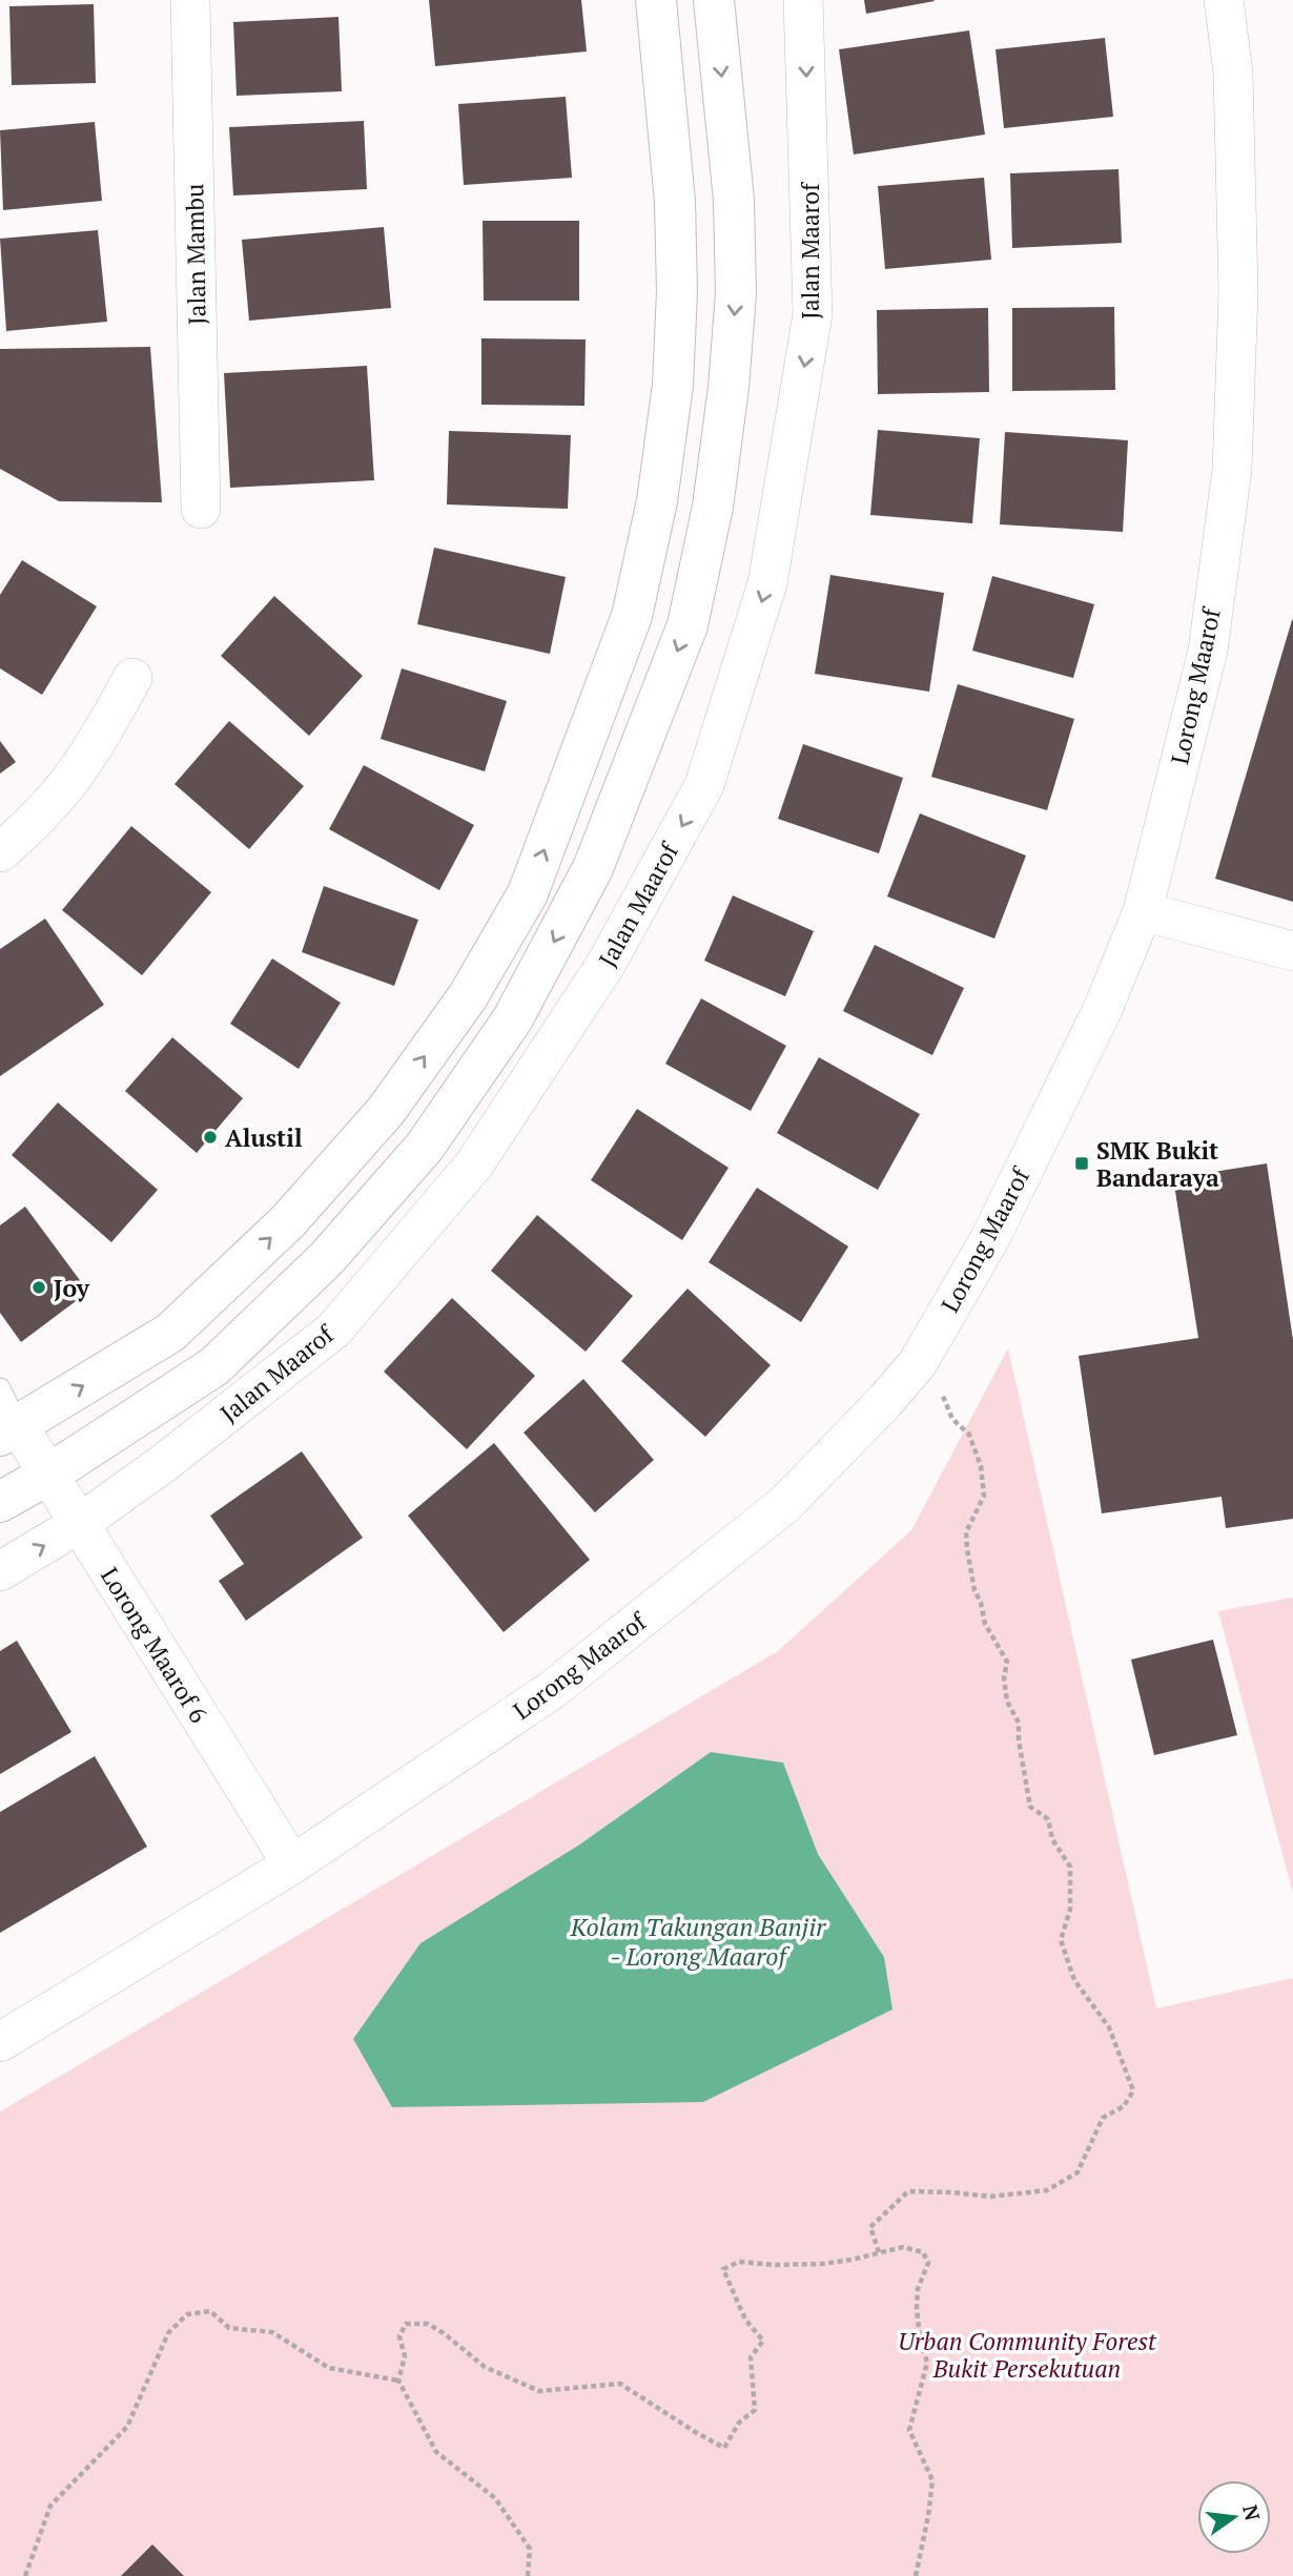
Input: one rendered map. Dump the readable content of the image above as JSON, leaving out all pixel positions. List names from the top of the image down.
{
  "streets": {
    "main road": ["Jalan Maarof"],
    "street": ["Jalan Mambu", "Lorong Maarof", "Lorong Maarof 6"]
  },
  "crossings": [
    ["Jalan Maarof", "Lorong Maarof 6"],
    ["Lorong Maarof", "Lorong Maarof 6"]
  ],
  "water": ["Kolam Takungan Banjir - Lorong Maarof"],
  "parks": ["Urban Community Forest Bukit Persekutuan"],
  "places": {
    "other": ["Alustil", "Joy"],
    "transit": ["SMK Bukit Bandaraya"]
  },
  "north": "right"
}
